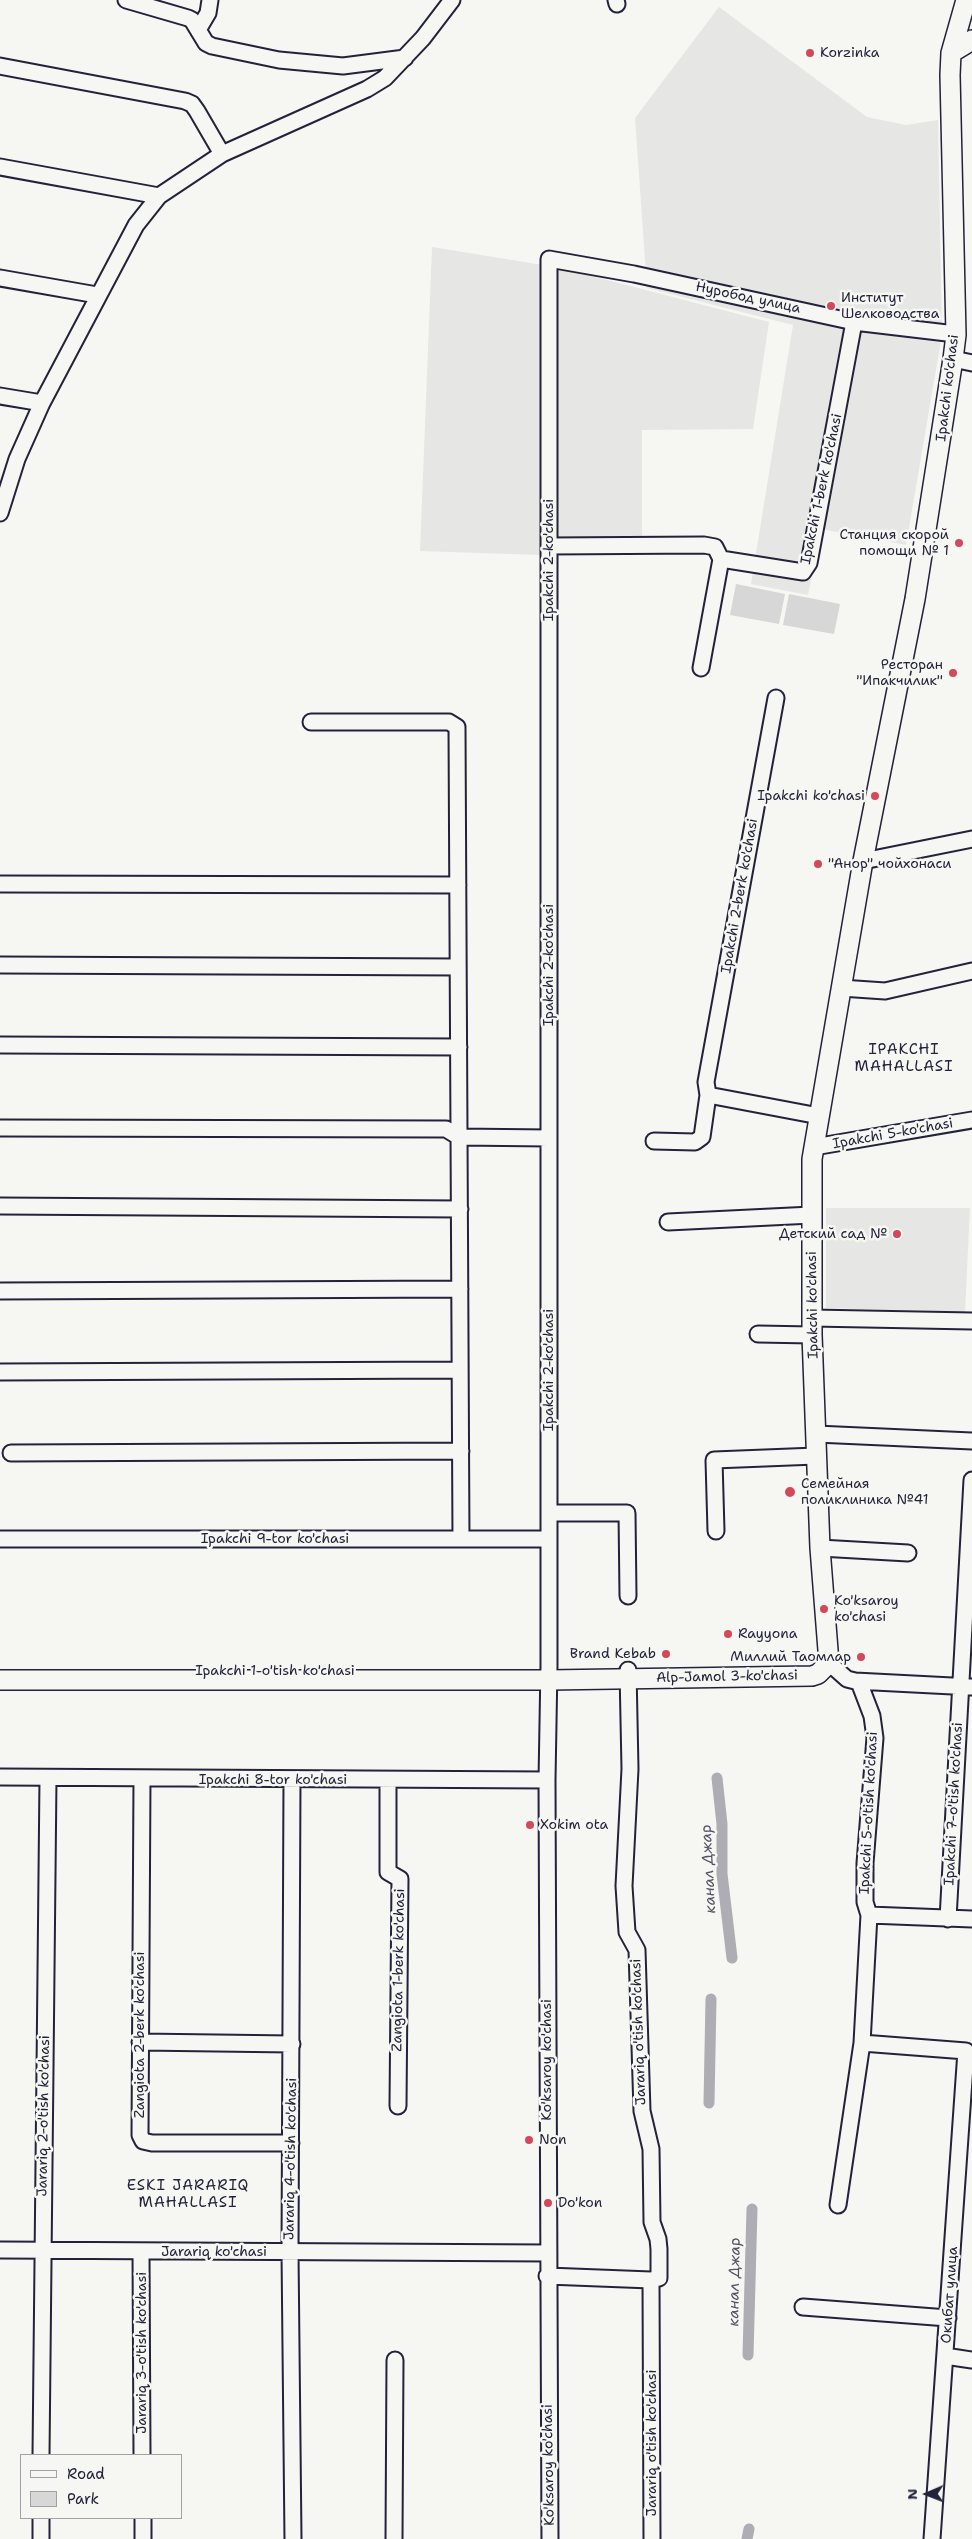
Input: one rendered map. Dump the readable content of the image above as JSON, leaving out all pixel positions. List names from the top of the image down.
{
  "streets": {
    "main road": ["Ipakchi ko'chasi", "Ipakchi 1-o'tish ko'chasi", "Alp-Jamol 3-ko'chasi"],
    "street": [
      "Нуробод улица",
      "Ipakchi 1-berk ko'chasi",
      "Ipakchi 2-ko'chasi",
      "Ipakchi 2-berk ko'chasi",
      "Ipakchi 5-ko'chasi",
      "Ipakchi 9-tor ko'chasi",
      "Ipakchi 8-tor ko'chasi",
      "Ipakchi 7-o'tish ko'chasi",
      "Ipakchi 5-o'tish ko'chasi",
      "Zangiota 1-berk ko'chasi",
      "Jarariq o'tish ko'chasi",
      "Zangiota 2-berk ko'chasi",
      "Ko'ksaroy ko'chasi",
      "Jarariq 2-o'tish ko'chasi",
      "Jarariq 4-o'tish ko'chasi",
      "Jarariq ko'chasi",
      "Окибат улица",
      "Jarariq 3-o'tish ko'chasi"
    ]
  },
  "crossings": [
    ["Нуробод улица", "Ipakchi 1-berk ko'chasi"],
    ["Нуробод улица", "Ipakchi 2-ko'chasi"],
    ["Ipakchi ko'chasi", "Ipakchi 5-ko'chasi"],
    ["Ipakchi ko'chasi", "Alp-Jamol 3-ko'chasi"],
    ["Ipakchi 1-berk ko'chasi", "Ipakchi 2-ko'chasi"],
    ["Ipakchi 2-ko'chasi", "Ipakchi 9-tor ko'chasi"],
    ["Ipakchi 2-ko'chasi", "Ipakchi 1-o'tish ko'chasi"],
    ["Ipakchi 2-ko'chasi", "Alp-Jamol 3-ko'chasi"],
    ["Ipakchi 2-ko'chasi", "Ko'ksaroy ko'chasi"],
    ["Ipakchi 1-o'tish ko'chasi", "Alp-Jamol 3-ko'chasi"],
    ["Ipakchi 1-o'tish ko'chasi", "Ko'ksaroy ko'chasi"],
    ["Alp-Jamol 3-ko'chasi", "Jarariq o'tish ko'chasi"],
    ["Alp-Jamol 3-ko'chasi", "Ko'ksaroy ko'chasi"],
    ["Ipakchi 8-tor ko'chasi", "Zangiota 1-berk ko'chasi"],
    ["Ipakchi 8-tor ko'chasi", "Zangiota 2-berk ko'chasi"],
    ["Ipakchi 8-tor ko'chasi", "Ko'ksaroy ko'chasi"],
    ["Ipakchi 8-tor ko'chasi", "Jarariq 2-o'tish ko'chasi"],
    ["Ipakchi 8-tor ko'chasi", "Jarariq 4-o'tish ko'chasi"],
    ["Ipakchi 5-o'tish ko'chasi", "Окибат улица"],
    ["Zangiota 2-berk ko'chasi", "Jarariq 4-o'tish ko'chasi"],
    ["Ko'ksaroy ko'chasi", "Jarariq ko'chasi"],
    ["Jarariq 2-o'tish ko'chasi", "Jarariq ko'chasi"],
    ["Jarariq 4-o'tish ko'chasi", "Jarariq ko'chasi"],
    ["Jarariq ko'chasi", "Jarariq 3-o'tish ko'chasi"]
  ],
  "districts": ["IPAKCHI MAHALLASI", "ESKI JARARIQ MAHALLASI"],
  "water": ["канал Джар"],
  "places": [
    "Korzinka",
    "Институт Шелководства",
    "Станция скорой помощи № 1",
    "Ресторан \"Ипакчилик\"",
    "Ipakchi ko'chasi",
    "\"Анор\" чойхонаси",
    "Детский сад №",
    "Семейная поликлиника №41",
    "Ko'ksaroy ko'chasi",
    "Rayyona",
    "Brand Kebab",
    "Миллий Таомлар",
    "Xokim ota",
    "Non",
    "Do'kon"
  ],
  "legend": ["Road", "Park"],
  "north": "left"
}
